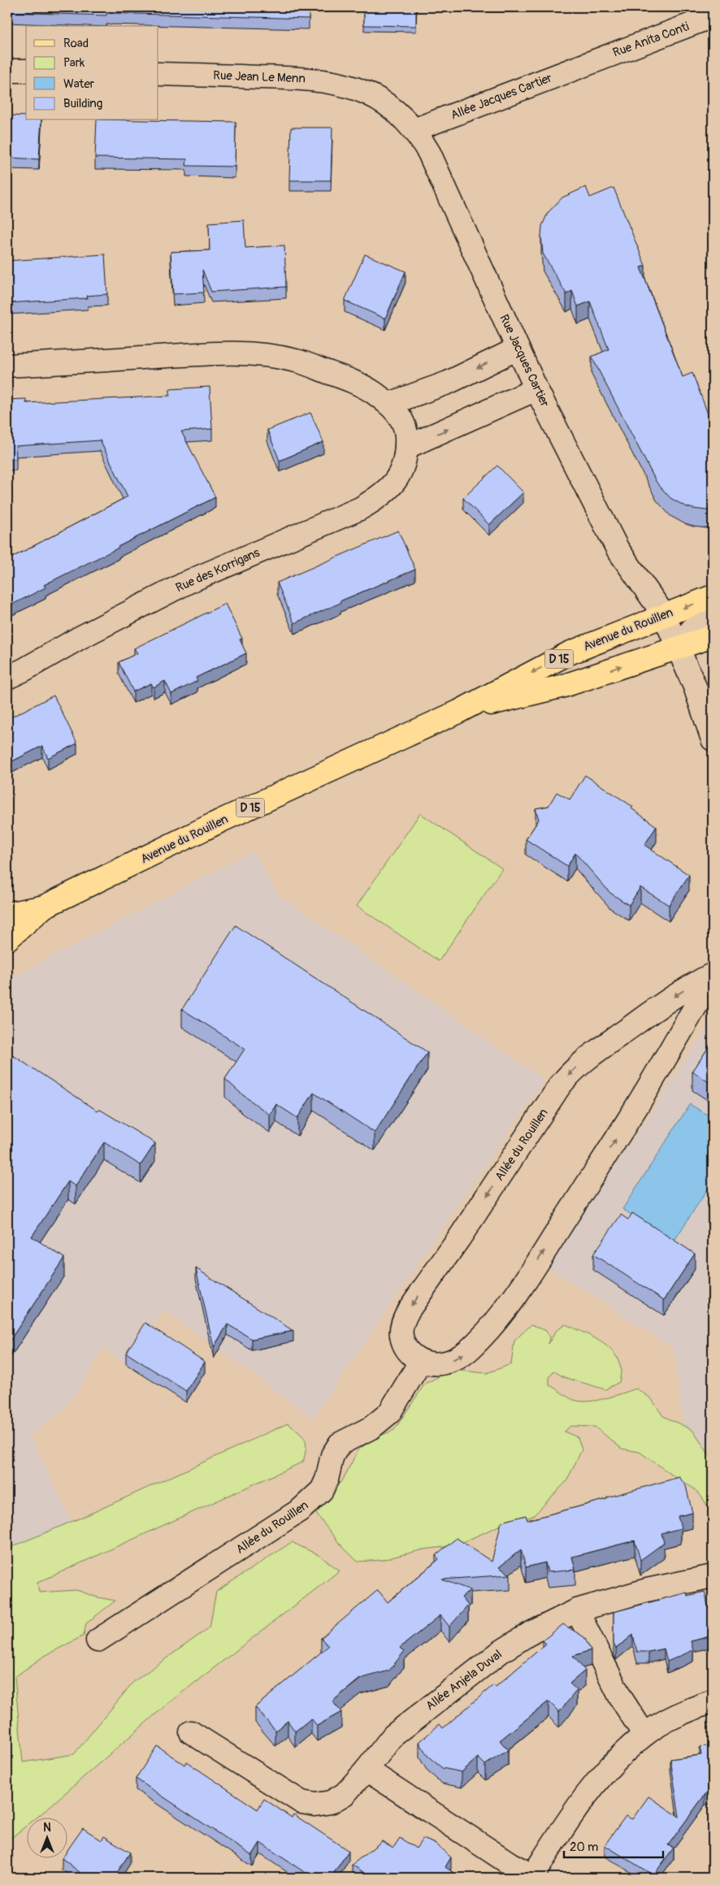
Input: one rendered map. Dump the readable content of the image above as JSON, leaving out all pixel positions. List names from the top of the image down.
{
  "streets": {
    "main road": ["Avenue du Rouillen", "D 15"],
    "street": [
      "Rue Anita Conti",
      "Rue Jean Le Menn",
      "Allée Jacques Cartier",
      "Rue Jacques Cartier",
      "Rue des Korrigans",
      "Allée du Rouillen",
      "Allée Anjela Duval"
    ]
  },
  "crossings": [
    ["Rue Anita Conti", "Allée Jacques Cartier"],
    ["Rue Jean Le Menn", "Rue Jacques Cartier"],
    ["Allée Jacques Cartier", "Rue Jacques Cartier"],
    ["Rue Jacques Cartier", "Avenue du Rouillen"]
  ],
  "legend": [
    "Road",
    "Park",
    "Water",
    "Building"
  ],
  "scale_bar": "20 m",
  "north": "top"
}
